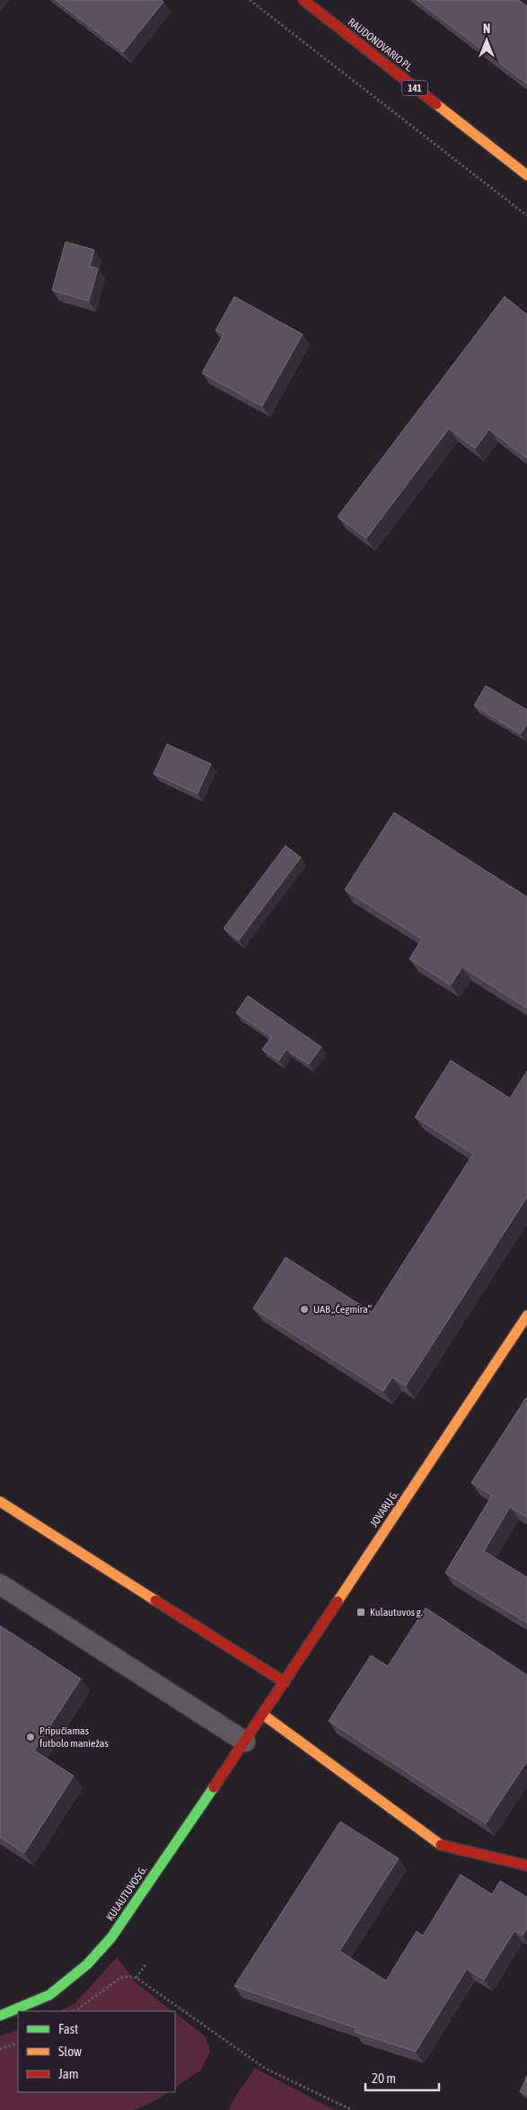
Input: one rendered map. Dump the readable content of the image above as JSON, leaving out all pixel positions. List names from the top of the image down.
{
  "streets": {
    "street": [
      "RAUDONDVARIO PL.",
      "141",
      "JOVARŲ G.",
      "KULAUTUVOS G."
    ]
  },
  "crossings": [
    ["JOVARŲ G.", "KULAUTUVOS G."]
  ],
  "places": {
    "other": ["UAB „Čegmira“", "Pripučiamas futbolo maniežas"],
    "transit": ["Kulautuvos g."]
  },
  "legend": ["Fast", "Slow", "Jam"],
  "scale_bar": "20 m",
  "north": "top"
}
